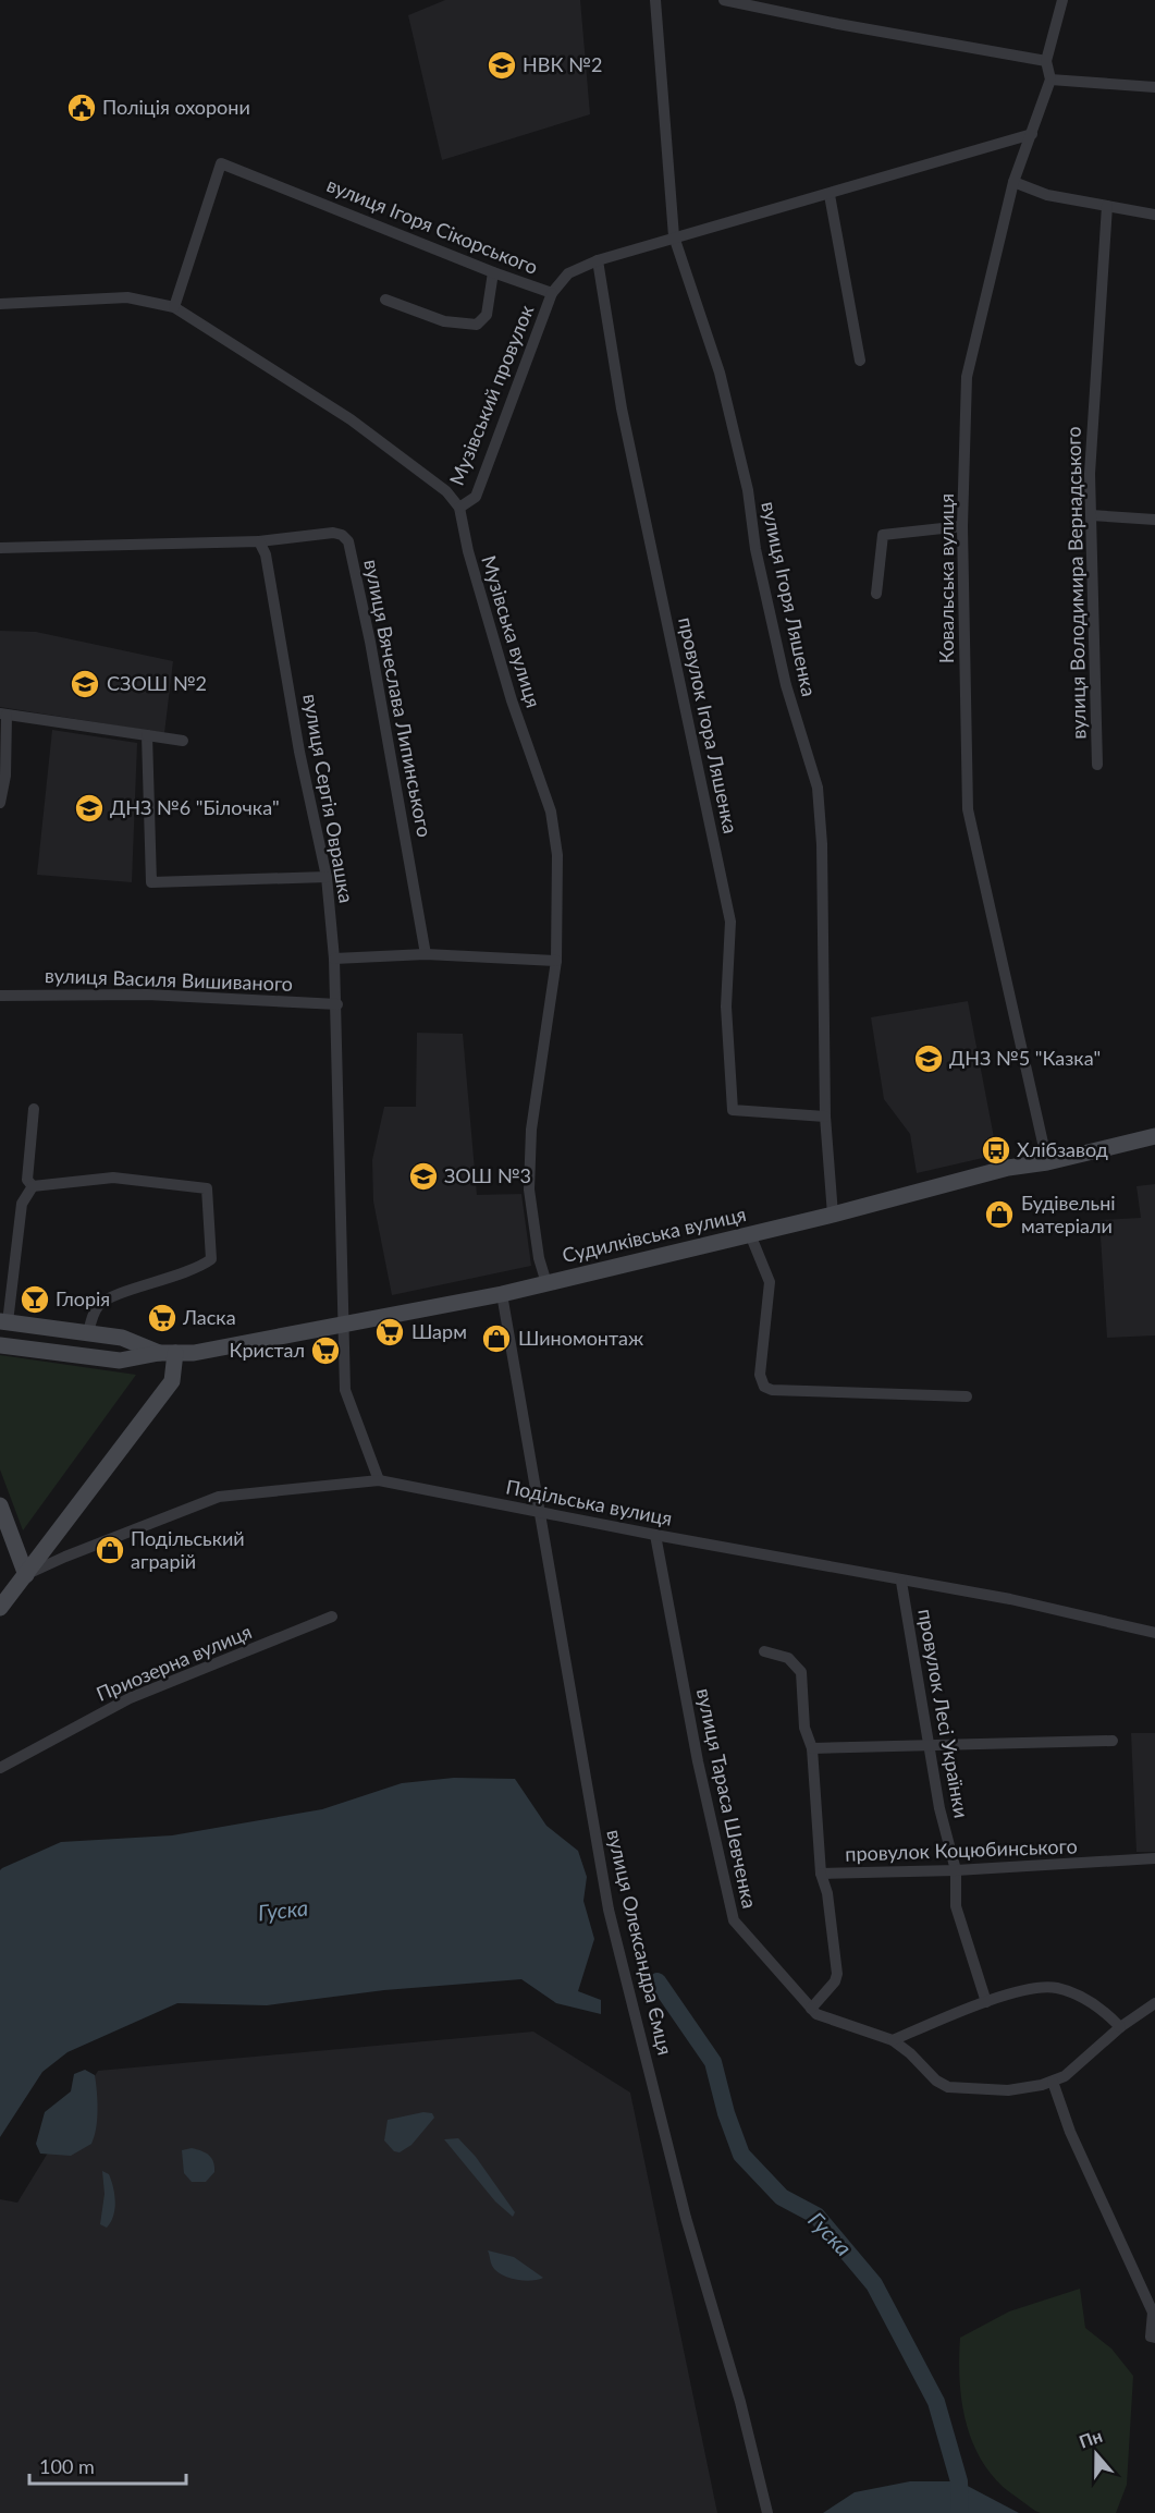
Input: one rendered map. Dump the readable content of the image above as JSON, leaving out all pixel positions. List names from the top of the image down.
{
  "streets": {
    "main road": ["Судилківська вулиця"],
    "street": [
      "вулиця Ігоря Сікорського",
      "Музівський провулок",
      "Ковальська вулиця",
      "вулиця Володимира Вернадського",
      "вулиця Ігоря Ляшенка",
      "Музівська вулиця",
      "вулиця Вячеслава Липинського",
      "провулок Ігора Ляшенка",
      "вулиця Сергія Оврашка",
      "вулиця Василя Вишиваного",
      "Подільська вулиця",
      "Приозерна вулиця",
      "провулок Лесі Українки",
      "вулиця Тараса Шевченка",
      "провулок Коцюбинського",
      "вулиця Олександра Ємця"
    ]
  },
  "crossings": [
    ["вулиця Ігоря Сікорського", "Музівський провулок"],
    ["вулиця Ігоря Сікорського", "Ковальська вулиця"],
    ["вулиця Ігоря Сікорського", "вулиця Ігоря Ляшенка"],
    ["вулиця Ігоря Сікорського", "провулок Ігора Ляшенка"],
    ["Музівський провулок", "Музівська вулиця"],
    ["Ковальська вулиця", "Судилківська вулиця"],
    ["вулиця Ігоря Ляшенка", "провулок Ігора Ляшенка"],
    ["вулиця Ігоря Ляшенка", "Судилківська вулиця"],
    ["Музівська вулиця", "Судилківська вулиця"],
    ["вулиця Вячеслава Липинського", "вулиця Сергія Оврашка"],
    ["вулиця Сергія Оврашка", "вулиця Василя Вишиваного"],
    ["вулиця Сергія Оврашка", "Судилківська вулиця"],
    ["вулиця Сергія Оврашка", "Подільська вулиця"],
    ["Судилківська вулиця", "вулиця Олександра Ємця"],
    ["Подільська вулиця", "провулок Лесі Українки"],
    ["Подільська вулиця", "вулиця Тараса Шевченка"],
    ["Подільська вулиця", "вулиця Олександра Ємця"],
    ["провулок Лесі Українки", "провулок Коцюбинського"]
  ],
  "water": ["Гуска"],
  "places": {
    "school or university": [
      "НВК №2",
      "СЗОШ №2",
      "ДНЗ №6 \"Білочка\"",
      "ДНЗ №5 \"Казка\"",
      "ЗОШ №3"
    ],
    "public building": ["Поліція охорони"],
    "bus stop": ["Хлібзавод"],
    "shop": ["Будівельні матеріали", "Шиномонтаж", "Подільський аграрій"],
    "bar": ["Глорія"],
    "supermarket": ["Ласка", "Шарм", "Кристал"]
  },
  "scale_bar": "100 m",
  "north": "top"
}
